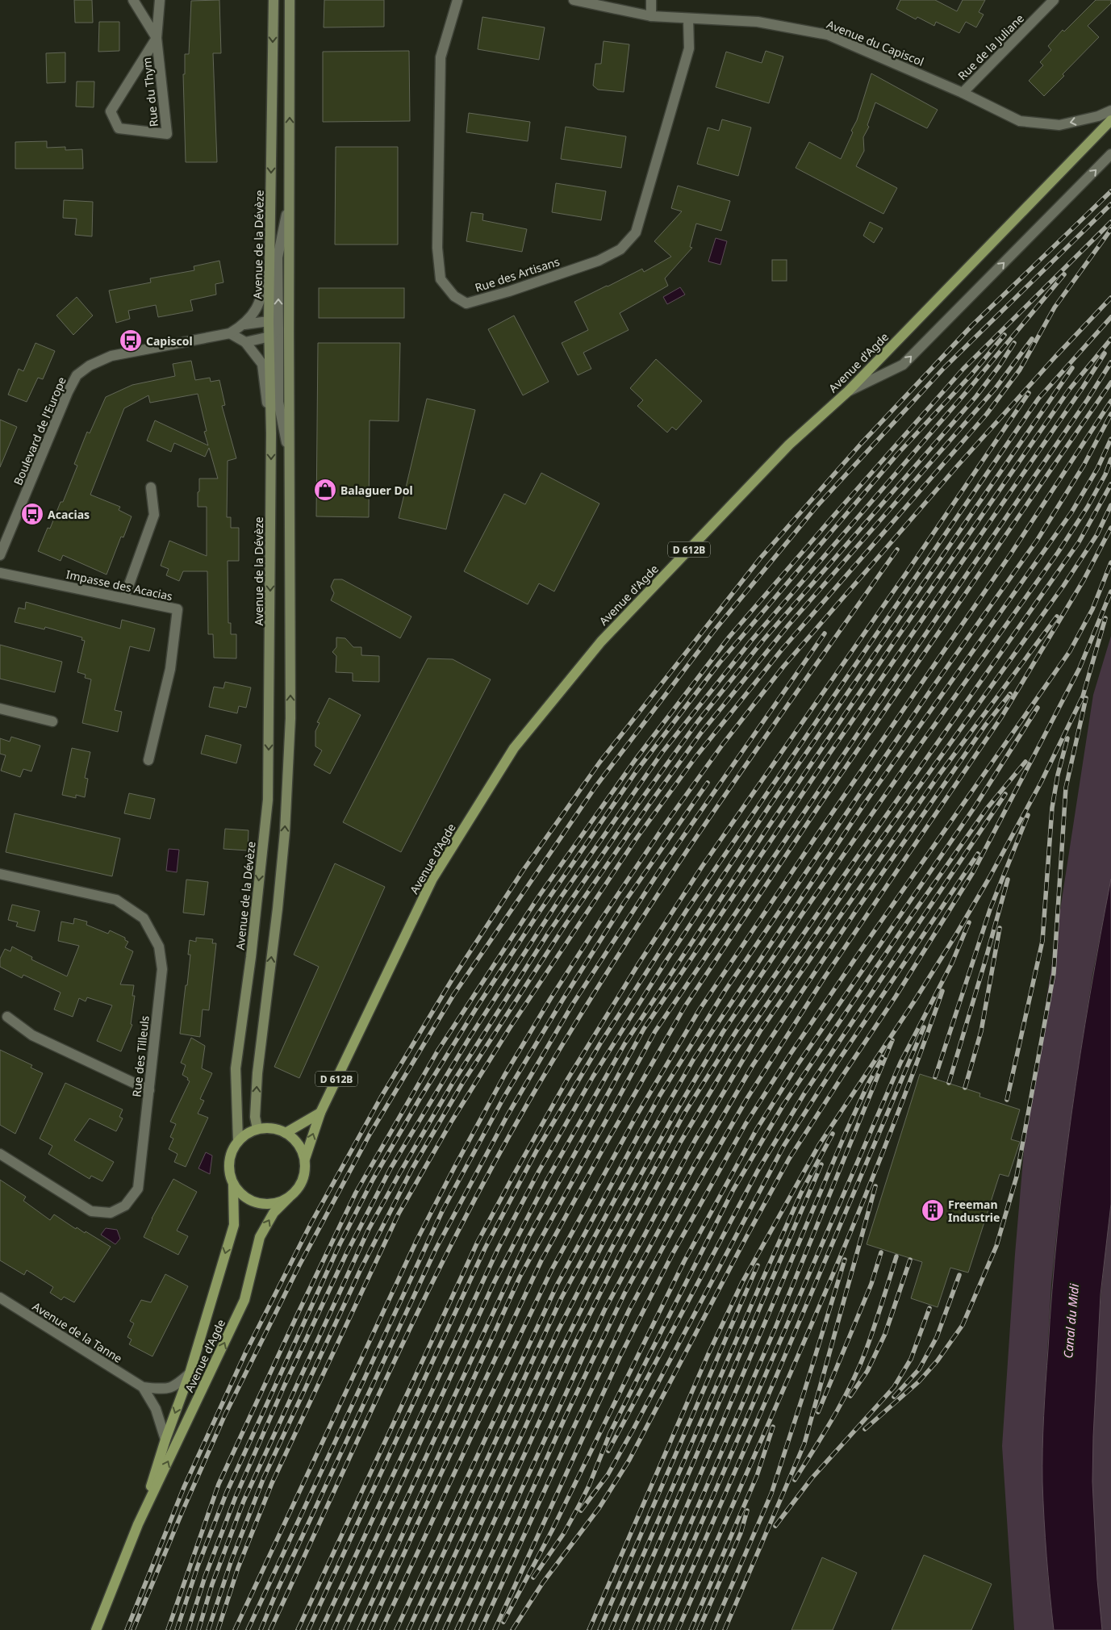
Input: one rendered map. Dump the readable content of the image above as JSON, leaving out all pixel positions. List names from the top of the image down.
{
  "streets": {
    "main road": ["Avenue de la Dévèze", "Avenue d'Agde", "D 612B"],
    "street": [
      "Avenue du Capiscol",
      "Rue de la Juliane",
      "Rue du Thym",
      "Rue des Artisans",
      "Boulevard de l'Europe",
      "Impasse des Acacias",
      "Rue des Tilleuls",
      "Avenue de la Tanne"
    ]
  },
  "crossings": [
    ["Avenue du Capiscol", "Rue de la Juliane"],
    ["Avenue du Capiscol", "Rue des Artisans"],
    ["Avenue de la Dévèze", "Avenue d'Agde"],
    ["Avenue de la Dévèze", "Boulevard de l'Europe"],
    ["Avenue d'Agde", "Avenue de la Tanne"]
  ],
  "water": ["Canal du Midi"],
  "places": {
    "bus stop": ["Capiscol", "Acacias"],
    "shop": ["Balaguer Dol"],
    "building": ["Freeman Industrie"]
  }
}
